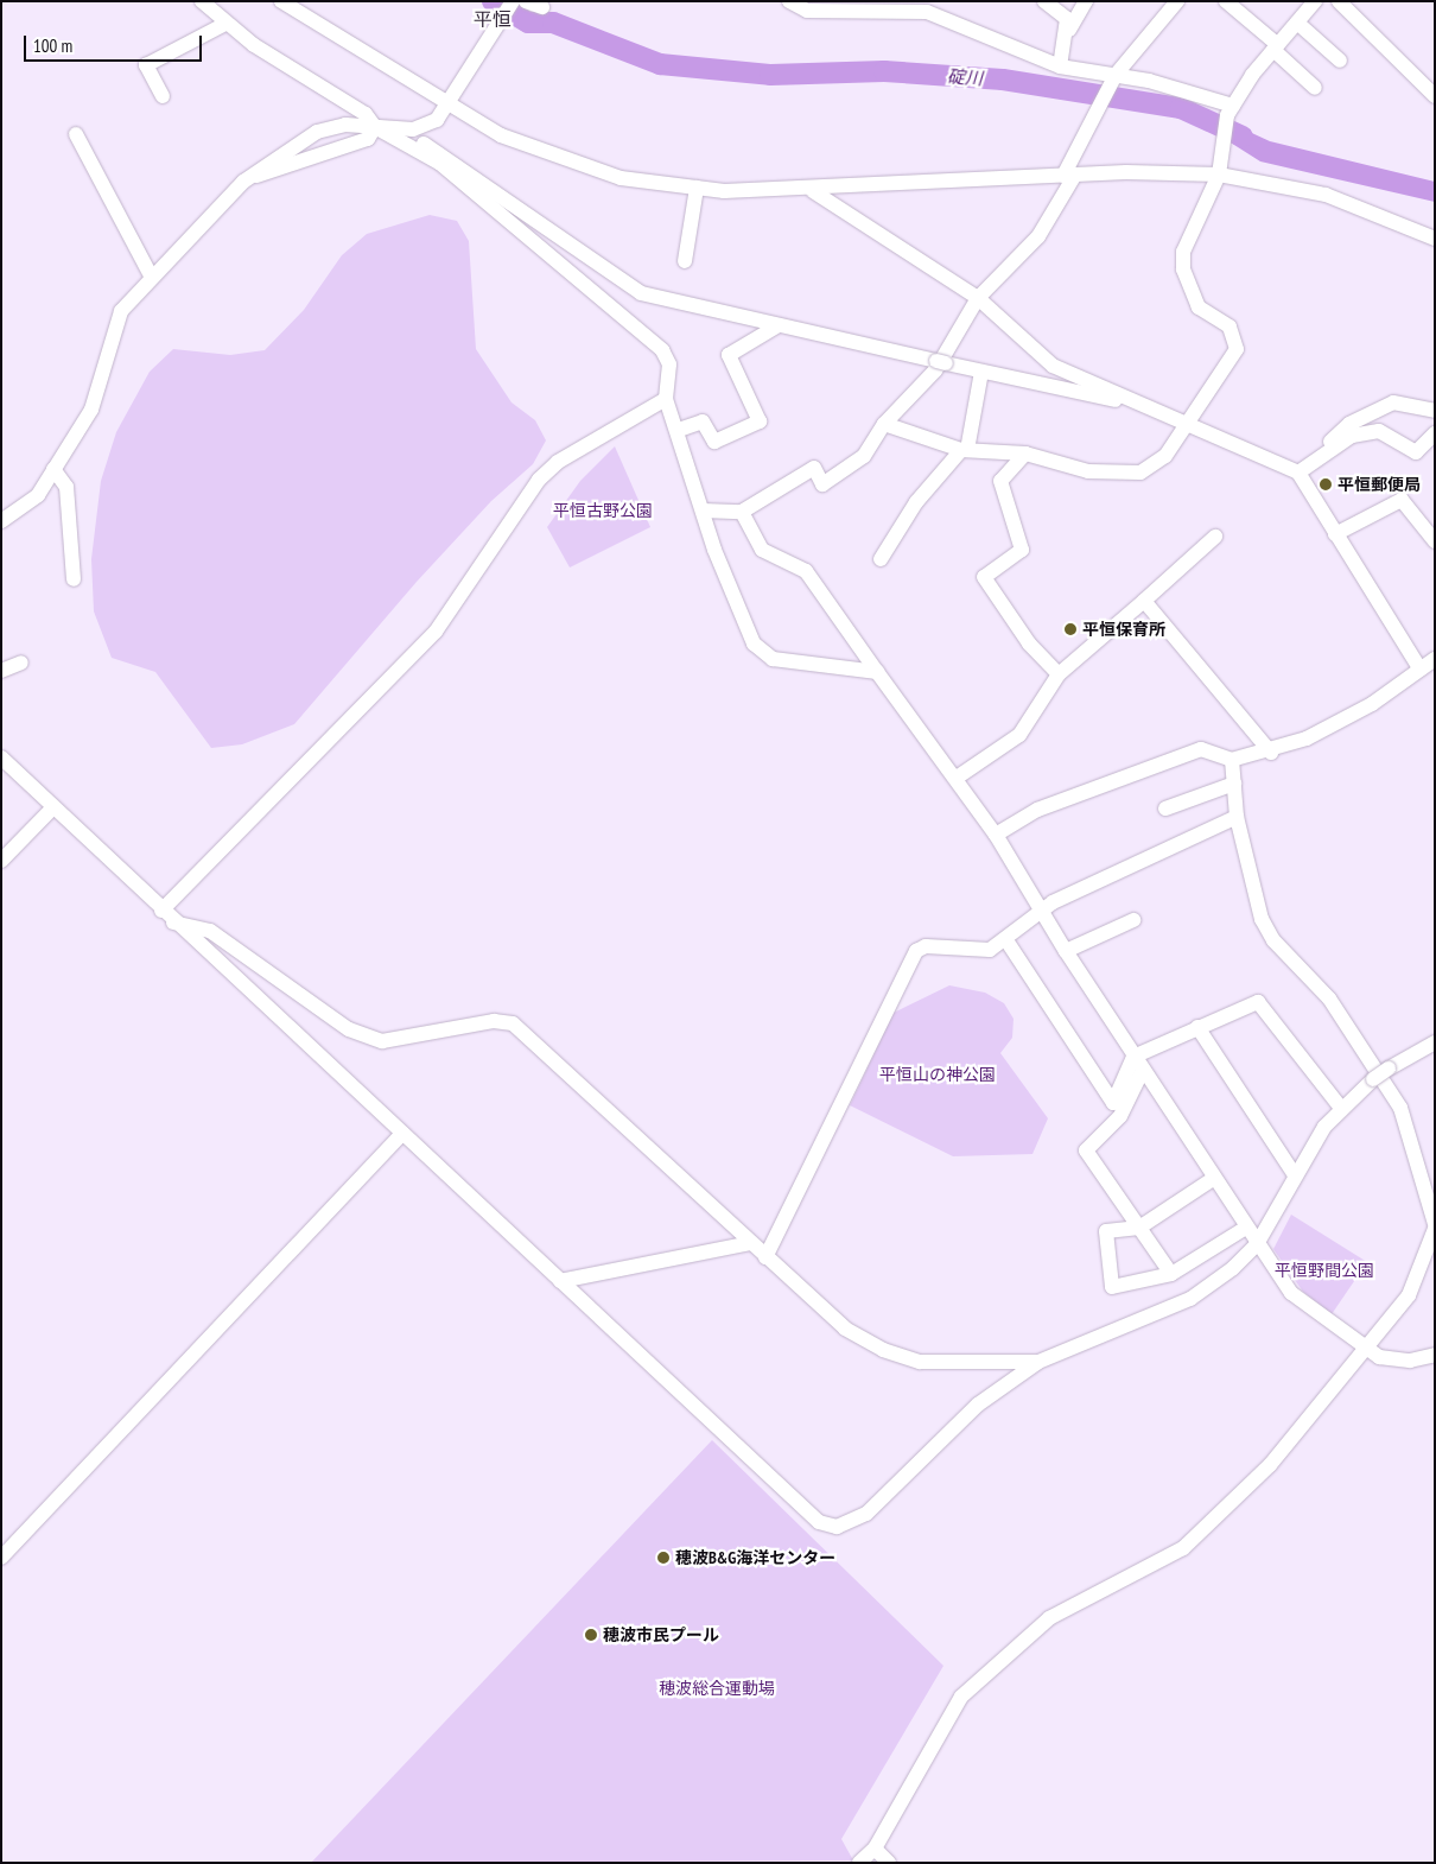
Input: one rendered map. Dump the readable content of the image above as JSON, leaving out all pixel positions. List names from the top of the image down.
{
  "districts": ["平恒"],
  "water": ["碇川"],
  "parks": [
    "平恒古野公園",
    "平恒山の神公園",
    "平恒野間公園",
    "穂波総合運動場"
  ],
  "places": [
    "平恒郵便局",
    "平恒保育所",
    "穂波B&G海洋センター",
    "穂波市民プール"
  ],
  "scale_bar": "100 m"
}
